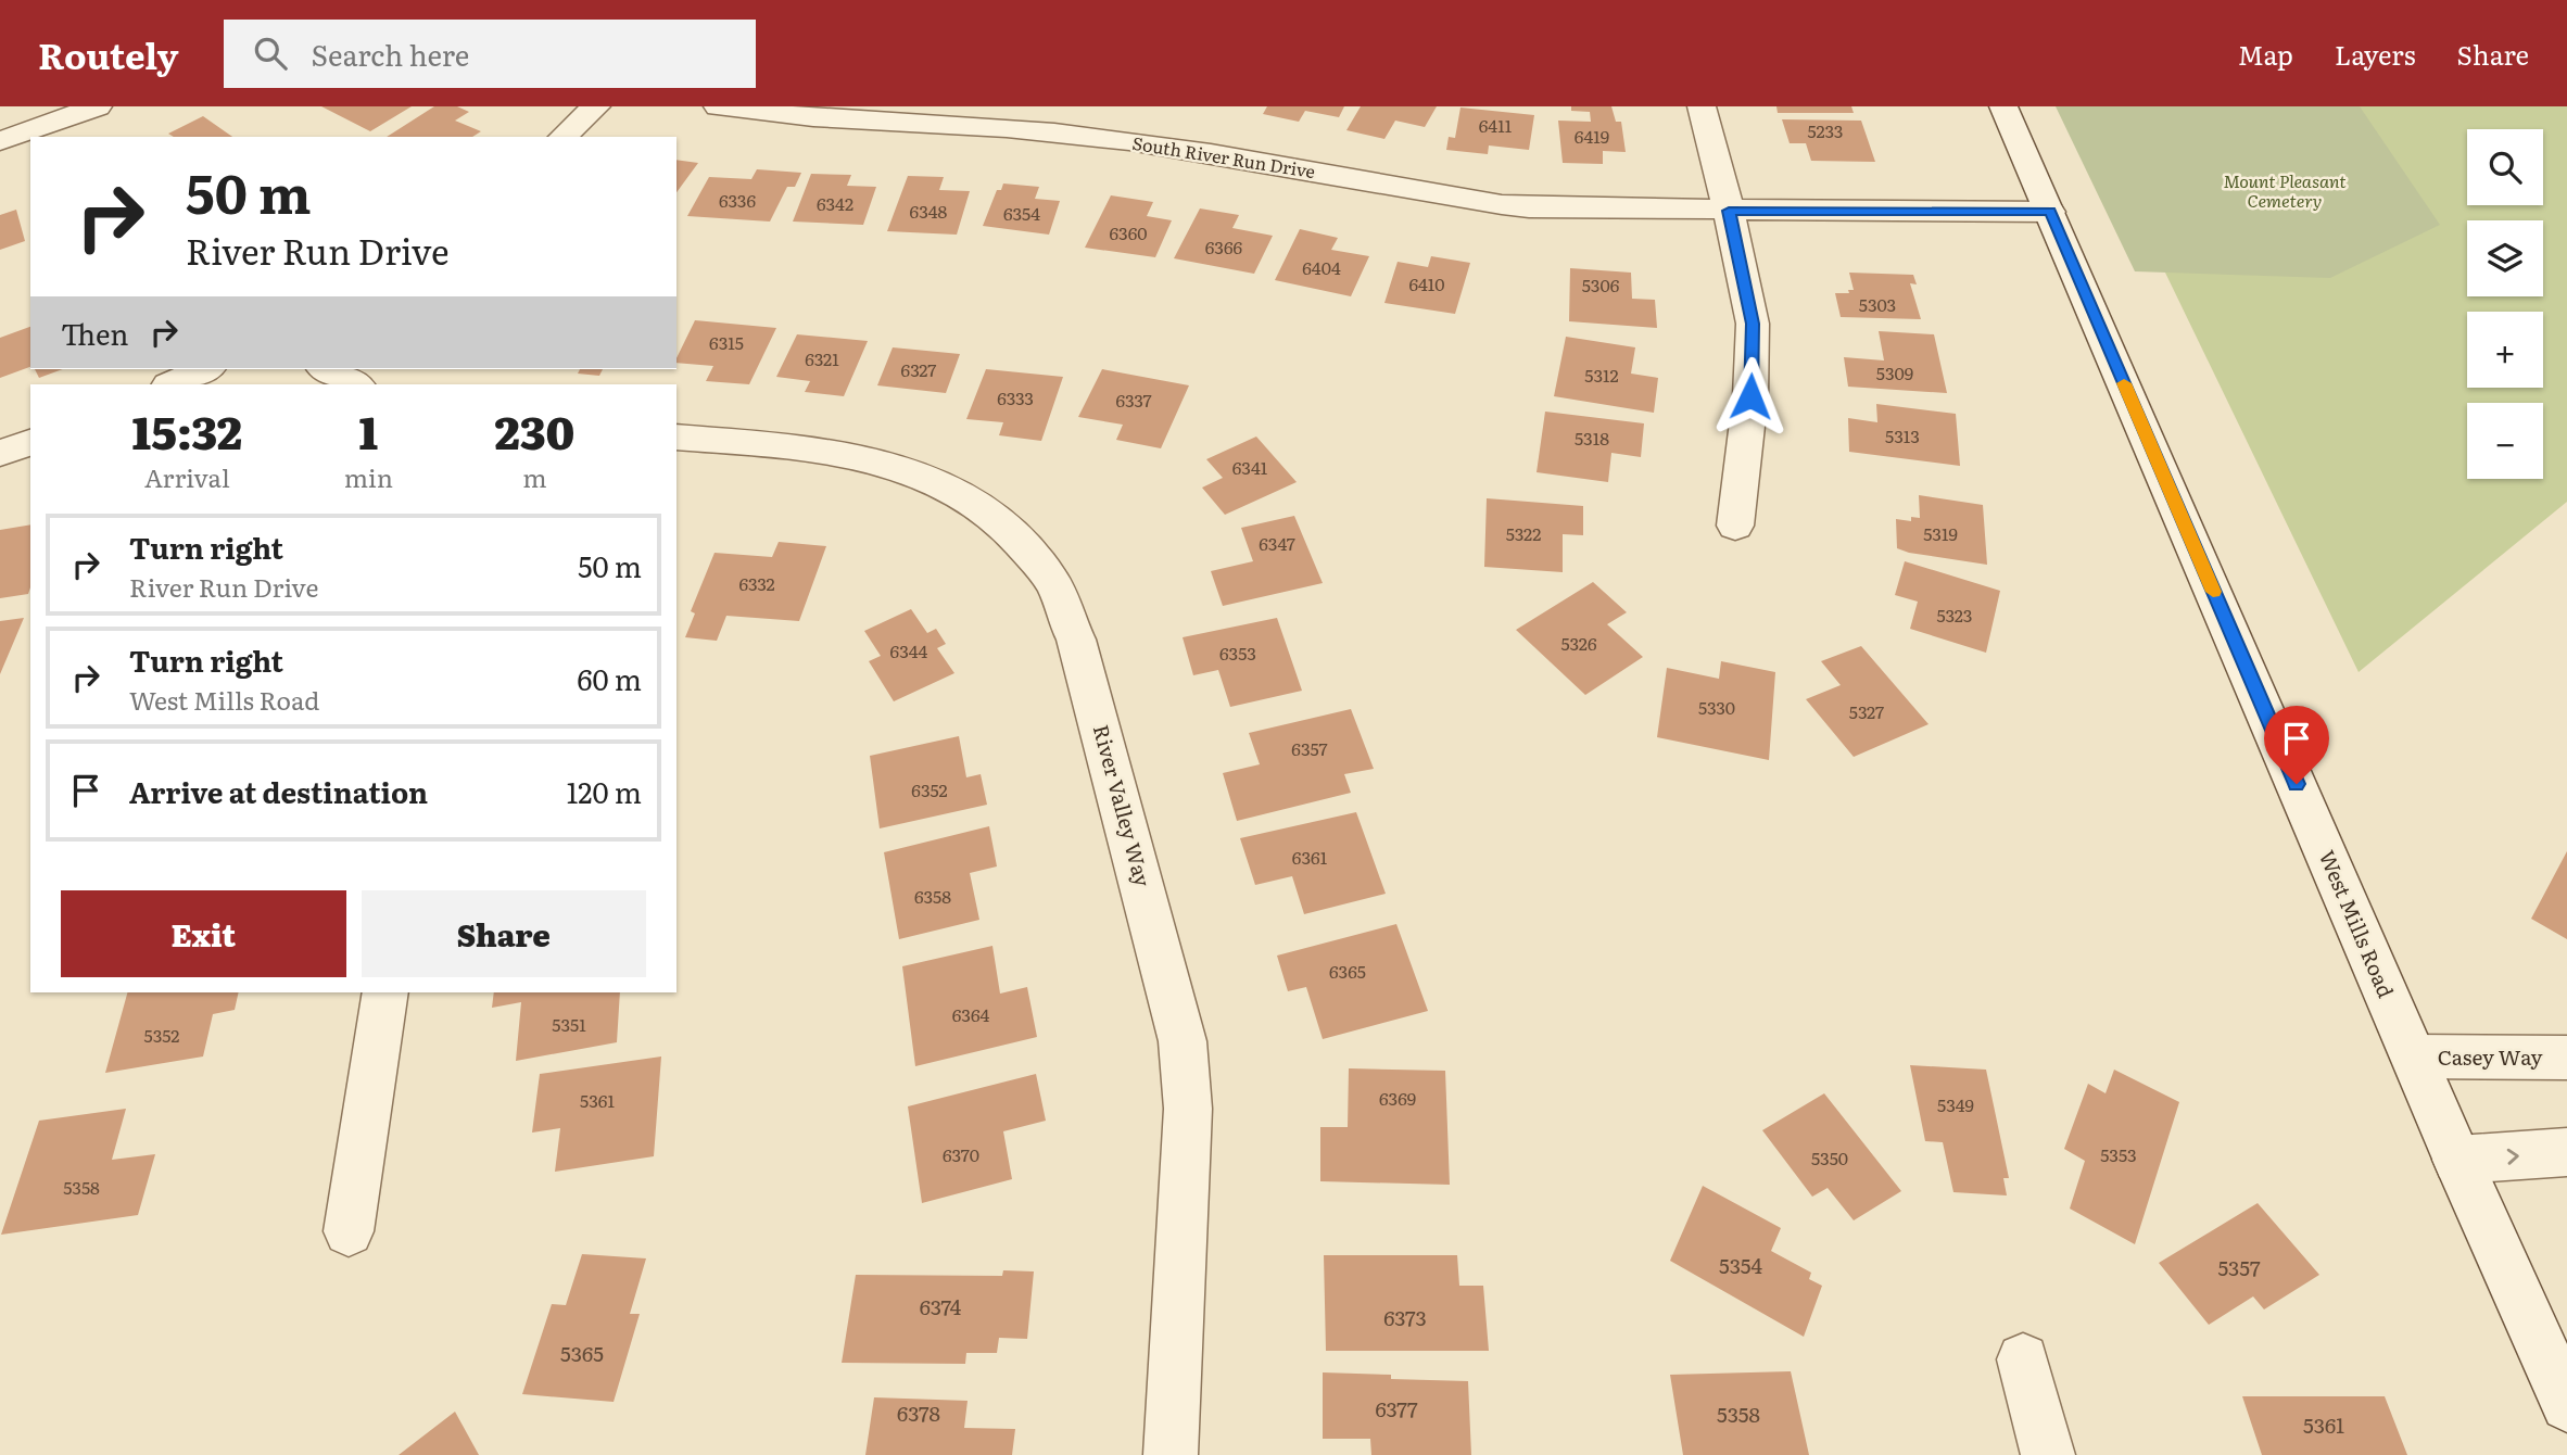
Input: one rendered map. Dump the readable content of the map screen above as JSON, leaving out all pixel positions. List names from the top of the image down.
{
  "streets": {
    "street": [
      "South River Run Drive",
      "River Valley Way",
      "West Mills Road",
      "Casey Way"
    ]
  },
  "crossings": [
    ["South River Run Drive", "West Mills Road"],
    ["West Mills Road", "Casey Way"]
  ],
  "parks": ["Mount Pleasant Cemetery"],
  "house_numbers": [
    "6411",
    "5233",
    "6419",
    "6336",
    "6342",
    "6348",
    "6354",
    "6360",
    "6366",
    "6404",
    "6410",
    "5306",
    "5303",
    "6315",
    "6321",
    "6327",
    "5309",
    "5312",
    "6333",
    "6337",
    "5313",
    "5318",
    "6341",
    "5322",
    "5319",
    "6347",
    "6332",
    "5323",
    "5326",
    "6344",
    "6353",
    "5330",
    "5327",
    "6357",
    "6352",
    "6361",
    "6358",
    "6365",
    "6364",
    "5351",
    "5352",
    "6369",
    "5361",
    "5349",
    "6370",
    "5353",
    "5350",
    "5358",
    "5354",
    "5357",
    "6374",
    "6373",
    "5365",
    "6377",
    "6378",
    "5358",
    "5361"
  ],
  "page": {
    "header": "Routely",
    "search": "Search here",
    "nav": ["Map", "Layers", "Share"],
    "map_buttons": ["+", "−"],
    "turn": ["50 m", "River Run Drive"],
    "then": "Then",
    "eta": [
      "15:32",
      "Arrival",
      "1",
      "min",
      "230",
      "m"
    ],
    "list": [
      {
        "name": "Turn right",
        "note": "River Run Drive",
        "value": "50 m"
      },
      {
        "name": "Turn right",
        "note": "West Mills Road",
        "value": "60 m"
      },
      {
        "name": "Arrive at destination",
        "value": "120 m"
      }
    ],
    "buttons": ["Exit", "Share"]
  }
}
